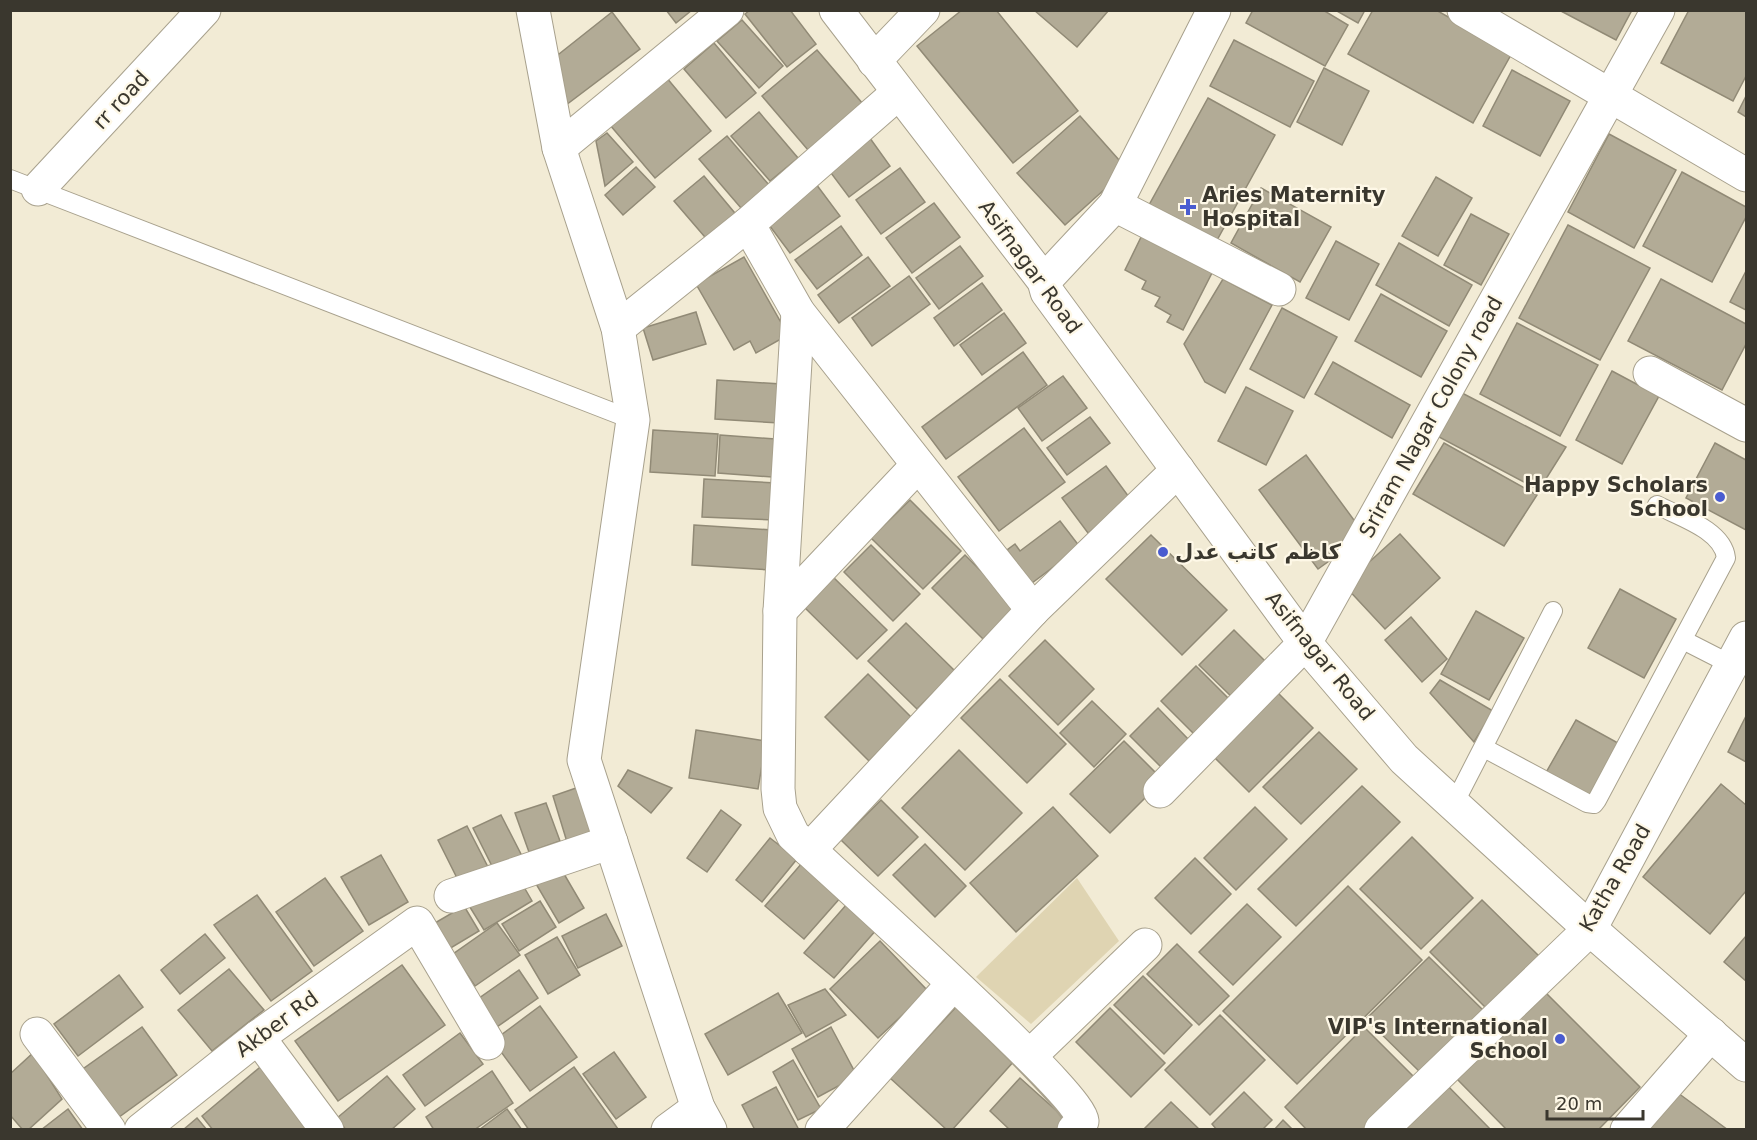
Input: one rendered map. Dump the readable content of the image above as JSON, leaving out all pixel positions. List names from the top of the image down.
{
  "streets": {
    "street": [
      "rr road",
      "Asifnagar Road",
      "Sriram Nagar Colony road",
      "Katha Road",
      "Akber Rd"
    ]
  },
  "crossings": [
    ["Asifnagar Road", "Sriram Nagar Colony road"],
    ["Asifnagar Road", "Katha Road"]
  ],
  "places": {
    "health": ["Aries Maternity Hospital"],
    "other": ["Happy Scholars School", "كاظم كاتب عدل", "VIP's International School"]
  },
  "scale_bar": "20 m"
}
